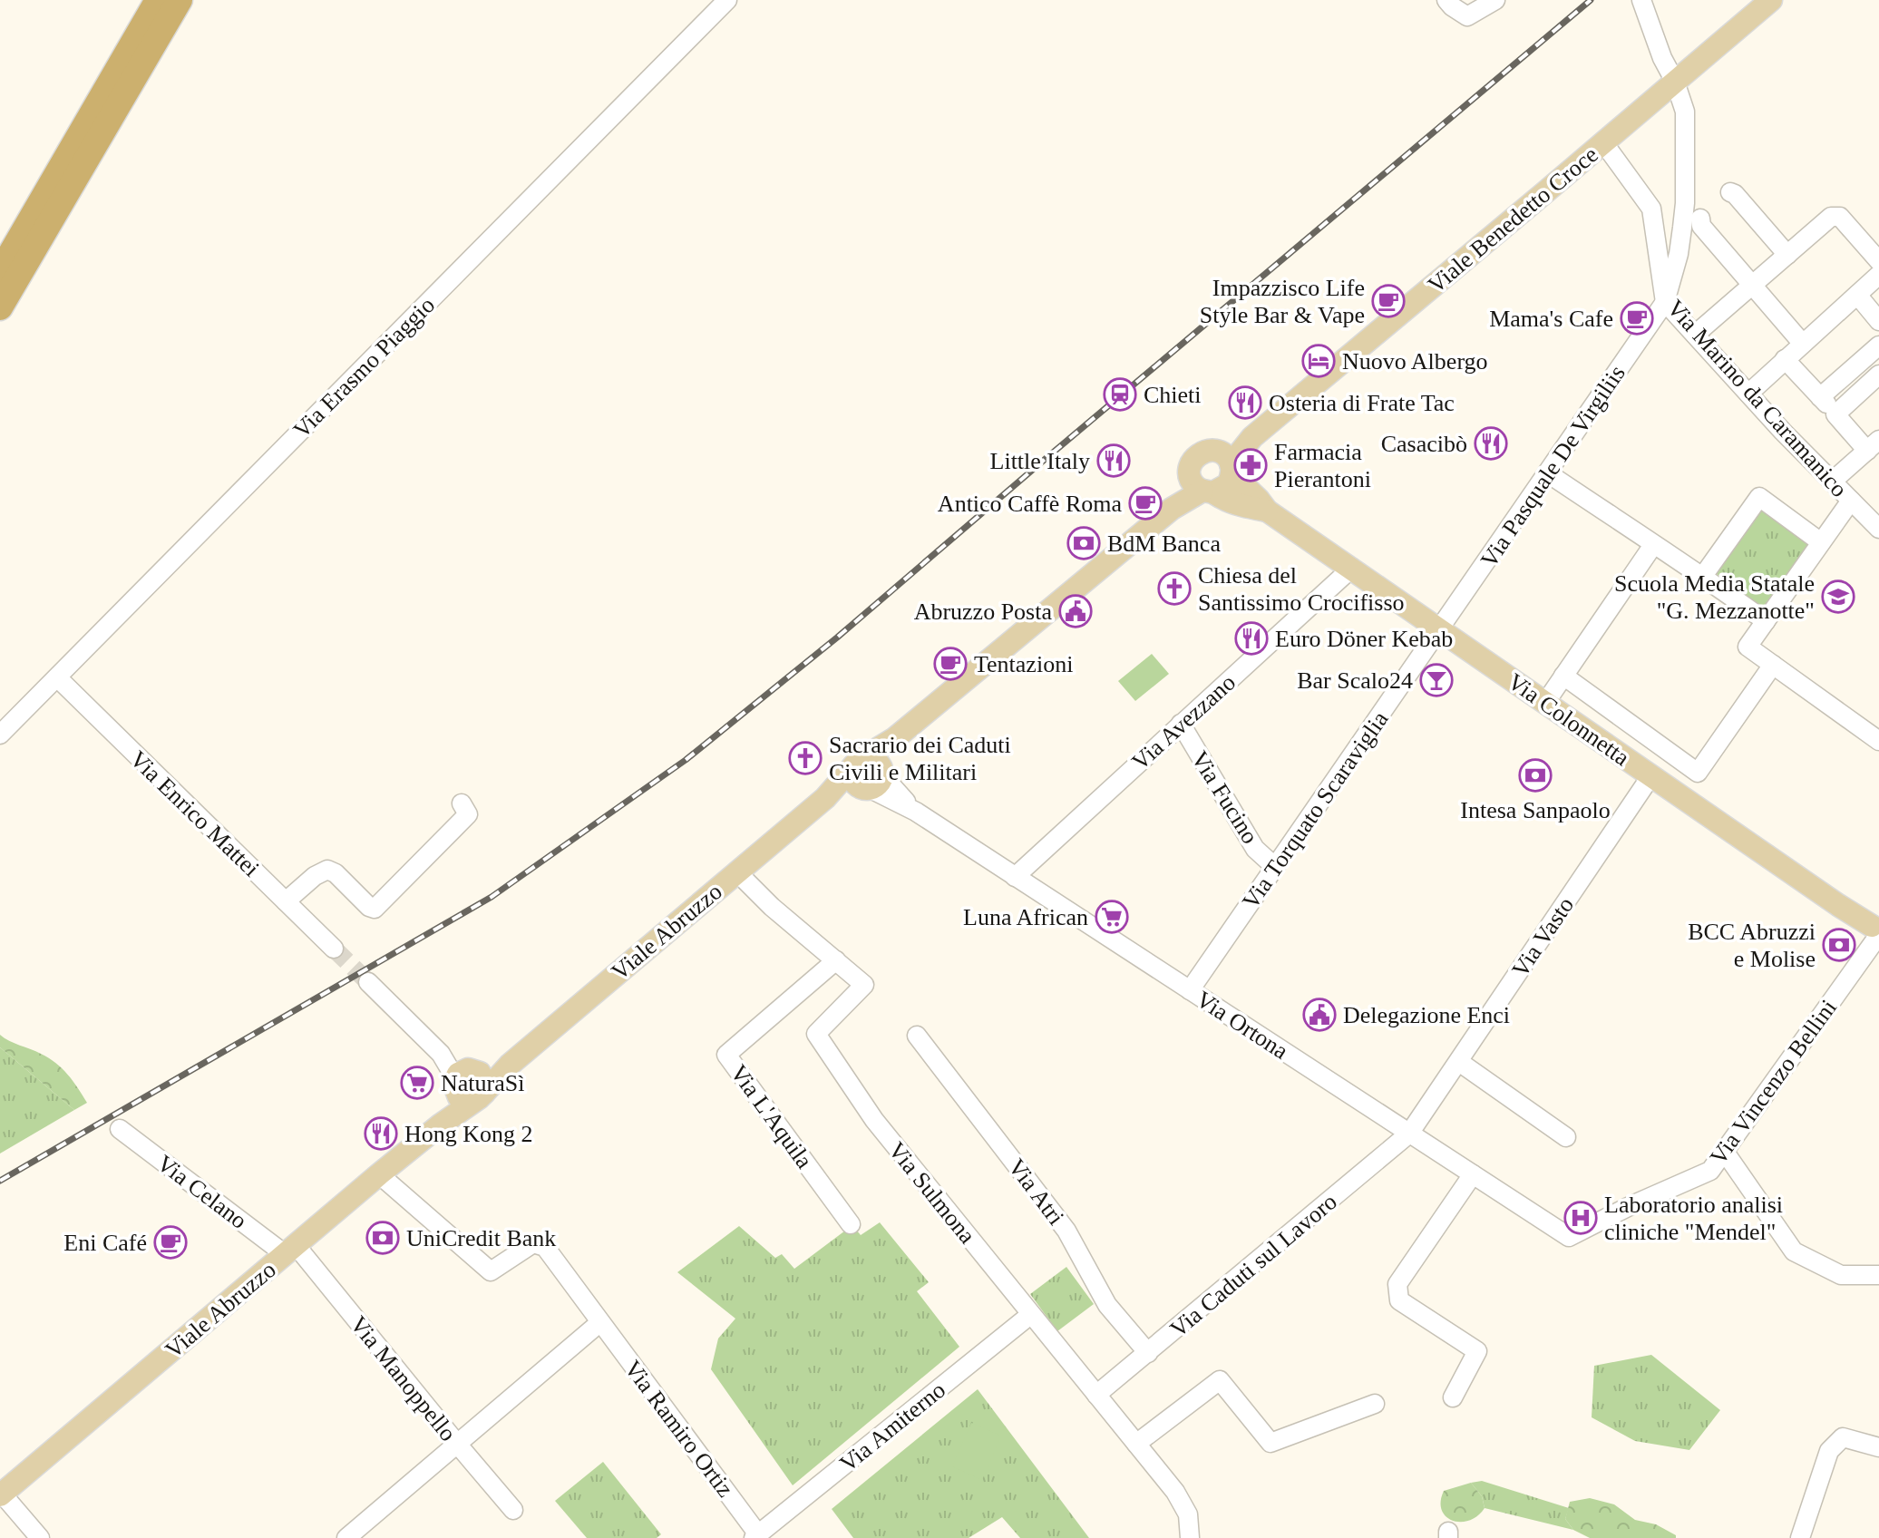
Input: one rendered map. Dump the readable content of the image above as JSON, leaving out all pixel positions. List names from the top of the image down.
{
  "streets": {
    "main road": ["Viale Benedetto Croce", "Via Colonnetta", "Viale Abruzzo"],
    "street": [
      "Via Erasmo Piaggio",
      "Via Marino da Caramanico",
      "Via Pasquale De Virgiliis",
      "Via Avezzano",
      "Via Fucino",
      "Via Torquato Scaraviglia",
      "Via Enrico Mattei",
      "Via Vasto",
      "Via Ortona",
      "Via Vincenzo Bellini",
      "Via L'Aquila",
      "Via Celano",
      "Via Atri",
      "Via Sulmona",
      "Via Caduti sul Lavoro",
      "Via Manoppello",
      "Via Amiterno",
      "Via Ramiro Ortiz"
    ]
  },
  "crossings": [
    ["Viale Benedetto Croce", "Via Marino da Caramanico"],
    ["Viale Benedetto Croce", "Via Pasquale De Virgiliis"],
    ["Via Erasmo Piaggio", "Via Enrico Mattei"],
    ["Via Marino da Caramanico", "Via Pasquale De Virgiliis"],
    ["Via Pasquale De Virgiliis", "Via Colonnetta"],
    ["Via Pasquale De Virgiliis", "Via Torquato Scaraviglia"],
    ["Via Colonnetta", "Via Avezzano"],
    ["Via Colonnetta", "Via Torquato Scaraviglia"],
    ["Via Colonnetta", "Via Vasto"],
    ["Via Colonnetta", "Via Vincenzo Bellini"],
    ["Via Avezzano", "Via Fucino"],
    ["Via Avezzano", "Via Ortona"],
    ["Via Fucino", "Via Torquato Scaraviglia"],
    ["Via Torquato Scaraviglia", "Via Ortona"],
    ["Viale Abruzzo", "Via Ortona"],
    ["Viale Abruzzo", "Via Celano"],
    ["Viale Abruzzo", "Via Sulmona"],
    ["Viale Abruzzo", "Via Manoppello"],
    ["Viale Abruzzo", "Via Ramiro Ortiz"],
    ["Via Vasto", "Via Ortona"],
    ["Via Vasto", "Via Caduti sul Lavoro"],
    ["Via Ortona", "Via Vincenzo Bellini"],
    ["Via Ortona", "Via Caduti sul Lavoro"],
    ["Via L'Aquila", "Via Sulmona"],
    ["Via Celano", "Via Manoppello"],
    ["Via Atri", "Via Caduti sul Lavoro"],
    ["Via Sulmona", "Via Caduti sul Lavoro"],
    ["Via Sulmona", "Via Amiterno"],
    ["Via Amiterno", "Via Ramiro Ortiz"]
  ],
  "places": {
    "cafe": [
      "Impazzisco Life Style Bar & Vape",
      "Mama's Cafe",
      "Antico Caffè Roma",
      "Tentazioni",
      "Eni Café"
    ],
    "hotel": ["Nuovo Albergo"],
    "station": ["Chieti"],
    "restaurant": [
      "Osteria di Frate Tac",
      "Casacibò",
      "Little Italy",
      "Euro Döner Kebab",
      "Hong Kong 2"
    ],
    "pharmacy": ["Farmacia Pierantoni"],
    "bank": [
      "BdM Banca",
      "Intesa Sanpaolo",
      "BCC Abruzzi e Molise",
      "UniCredit Bank"
    ],
    "church": ["Chiesa del Santissimo Crocifisso", "Sacrario dei Caduti Civili e Militari"],
    "school or university": ["Scuola Media Statale \"G. Mezzanotte\""],
    "public building": ["Abruzzo Posta", "Delegazione Enci"],
    "bar": ["Bar Scalo24"],
    "supermarket": ["Luna African", "NaturaSì"],
    "hospital": ["Laboratorio analisi cliniche \"Mendel\""]
  }
}
